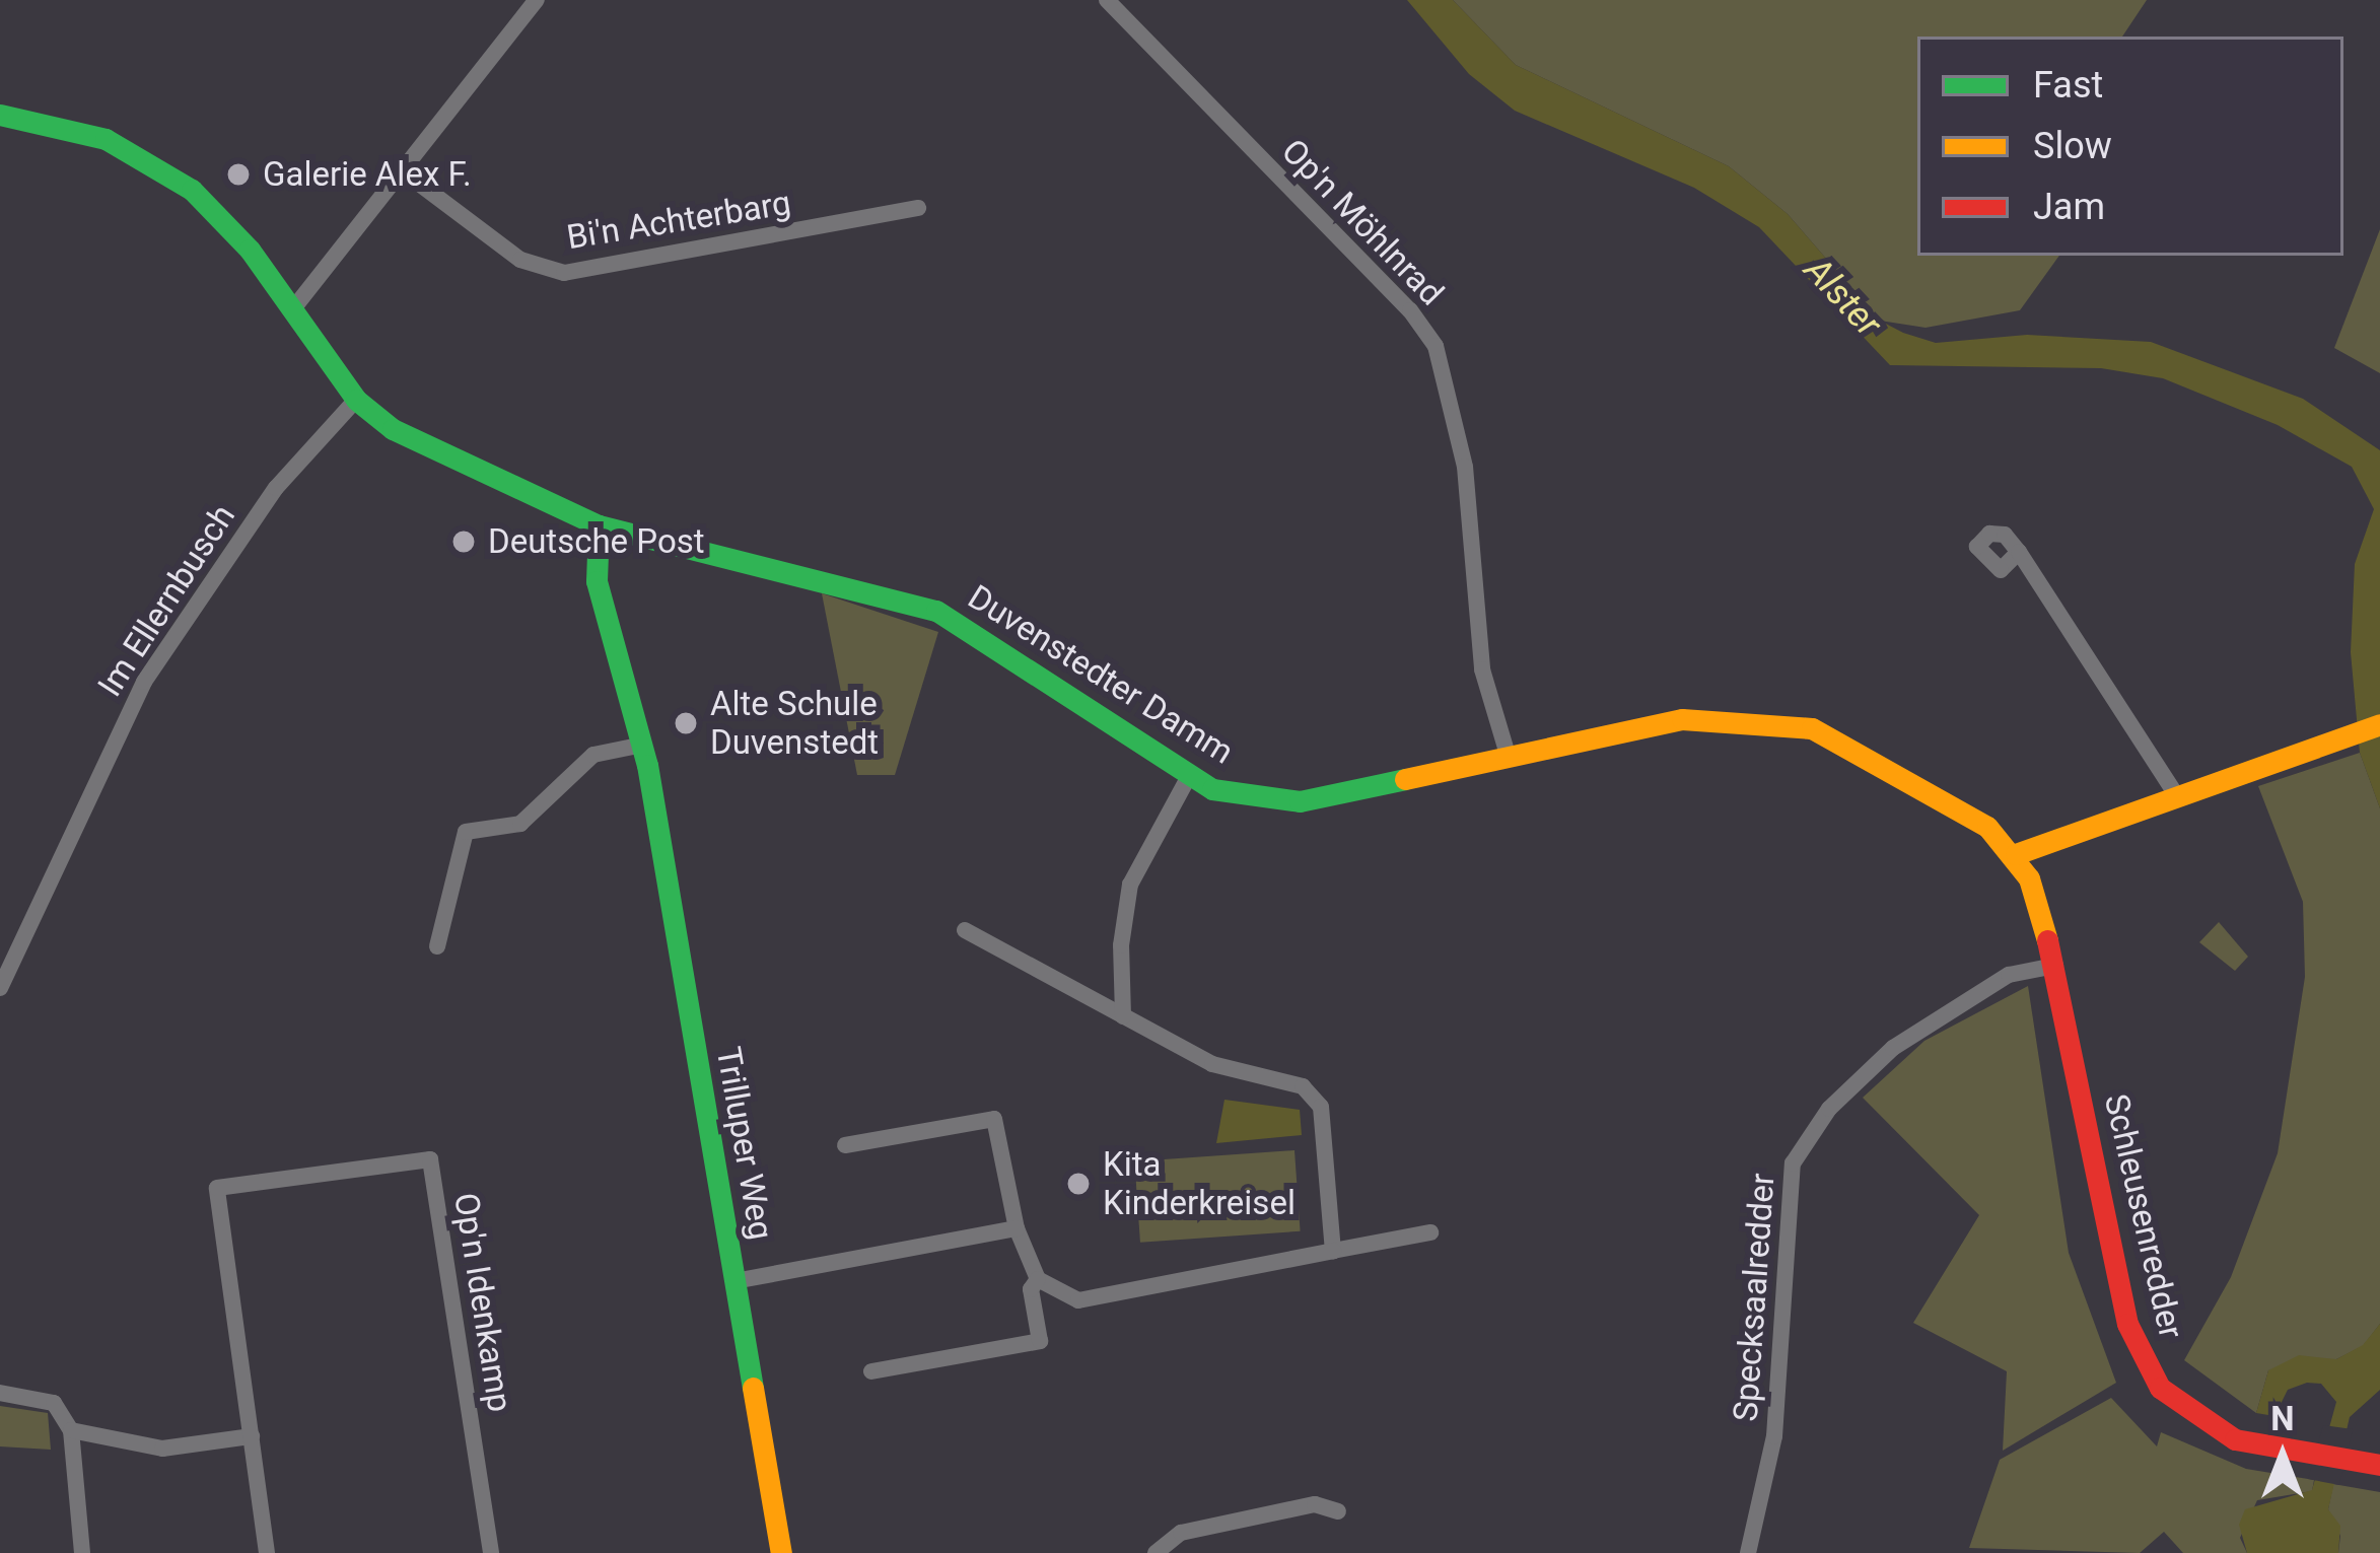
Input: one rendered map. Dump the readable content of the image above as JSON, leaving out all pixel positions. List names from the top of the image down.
{
  "streets": {
    "street": [
      "Bi'n Achterbarg",
      "Op'n Möhlnrad",
      "Im Ellernbusch",
      "Duvenstedter Damm",
      "Trilluper Weg",
      "Schleusenredder",
      "Specksaalredder",
      "Op'n Idenkamp"
    ]
  },
  "crossings": [
    ["Op'n Möhlnrad", "Duvenstedter Damm"],
    ["Im Ellernbusch", "Duvenstedter Damm"],
    ["Duvenstedter Damm", "Trilluper Weg"],
    ["Schleusenredder", "Specksaalredder"]
  ],
  "water": ["Alster"],
  "places": [
    "Galerie Alex F.",
    "Deutsche Post",
    "Alte Schule Duvenstedt",
    "Kita Kinderkreisel"
  ],
  "legend": ["Fast", "Slow", "Jam"],
  "north": "top"
}
